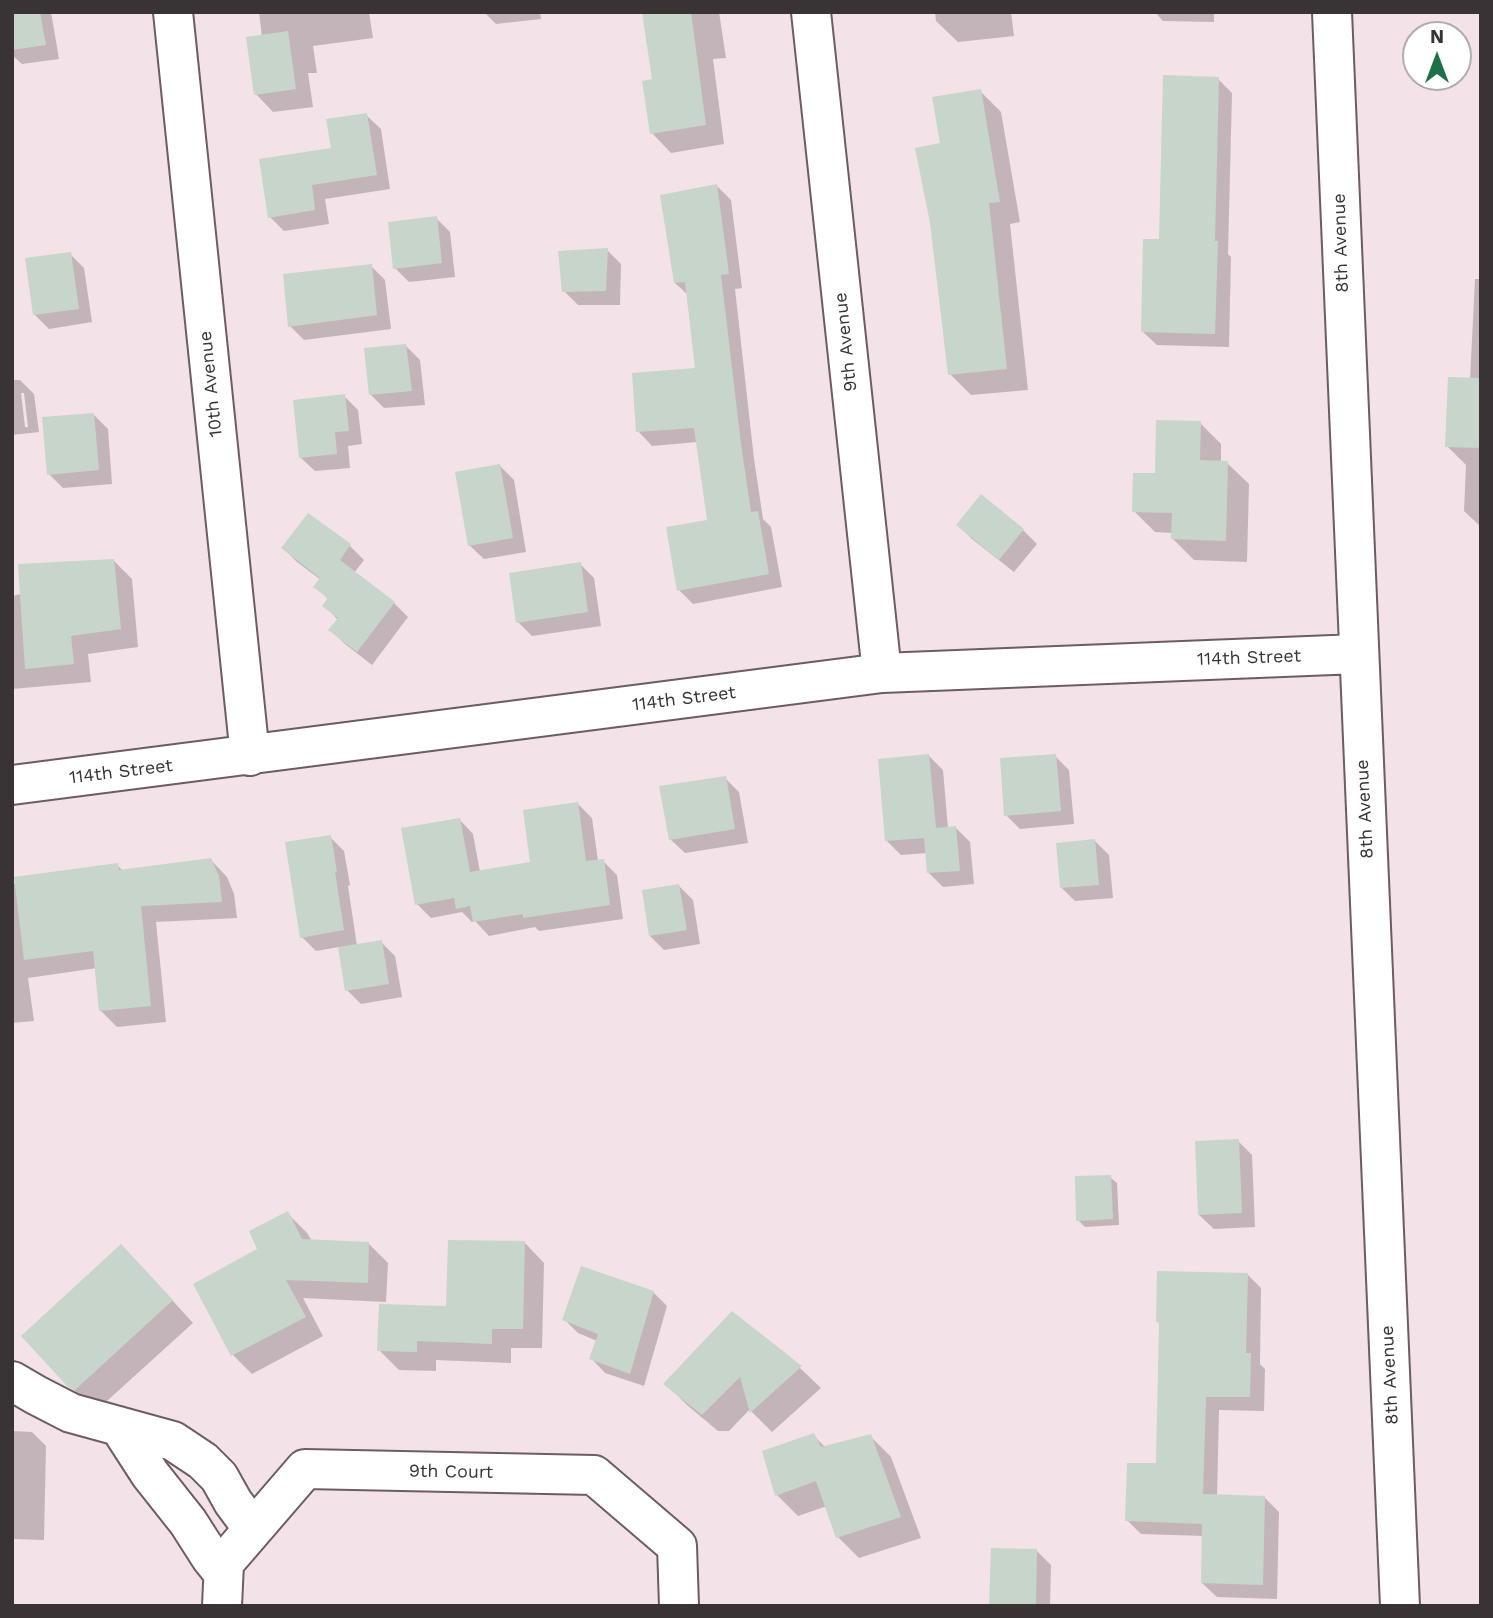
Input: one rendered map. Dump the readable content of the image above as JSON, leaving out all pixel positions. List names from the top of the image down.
{
  "streets": {
    "street": [
      "8th Avenue",
      "9th Avenue",
      "10th Avenue",
      "114th Street",
      "9th Court"
    ]
  },
  "crossings": [
    ["8th Avenue", "114th Street"],
    ["9th Avenue", "114th Street"],
    ["10th Avenue", "114th Street"]
  ],
  "north": "top"
}
